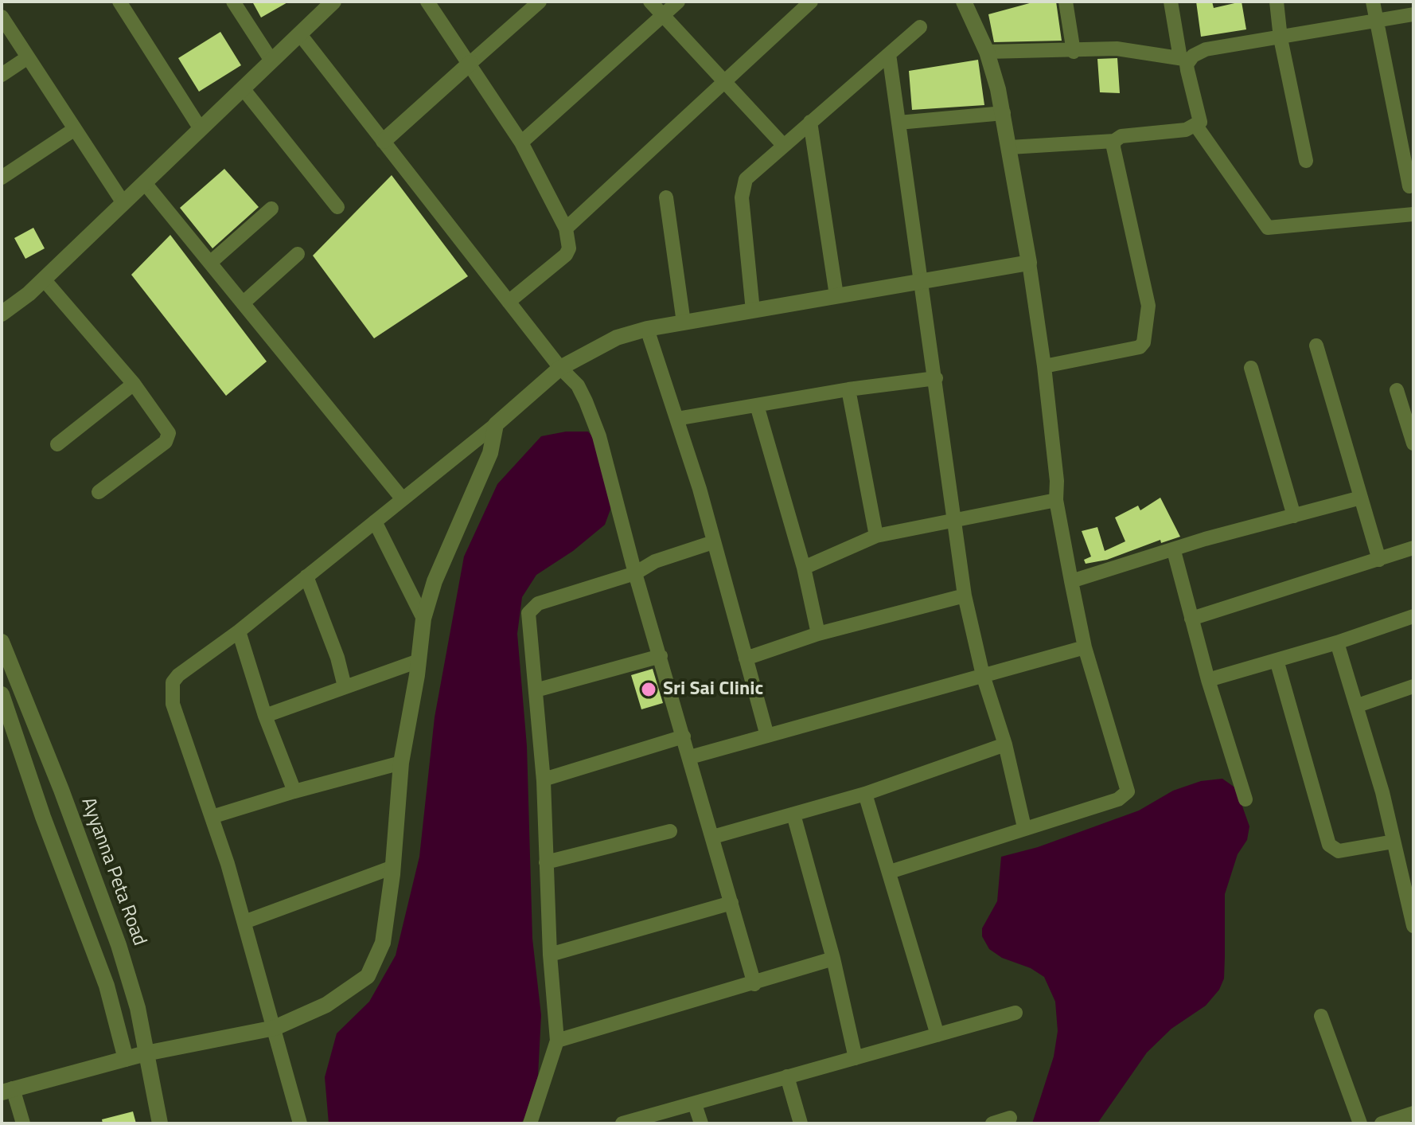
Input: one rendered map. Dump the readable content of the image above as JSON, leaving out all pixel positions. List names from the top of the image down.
{
  "streets": {
    "street": ["Ayyanna Peta Road"]
  },
  "places": ["Sri Sai Clinic"]
}
